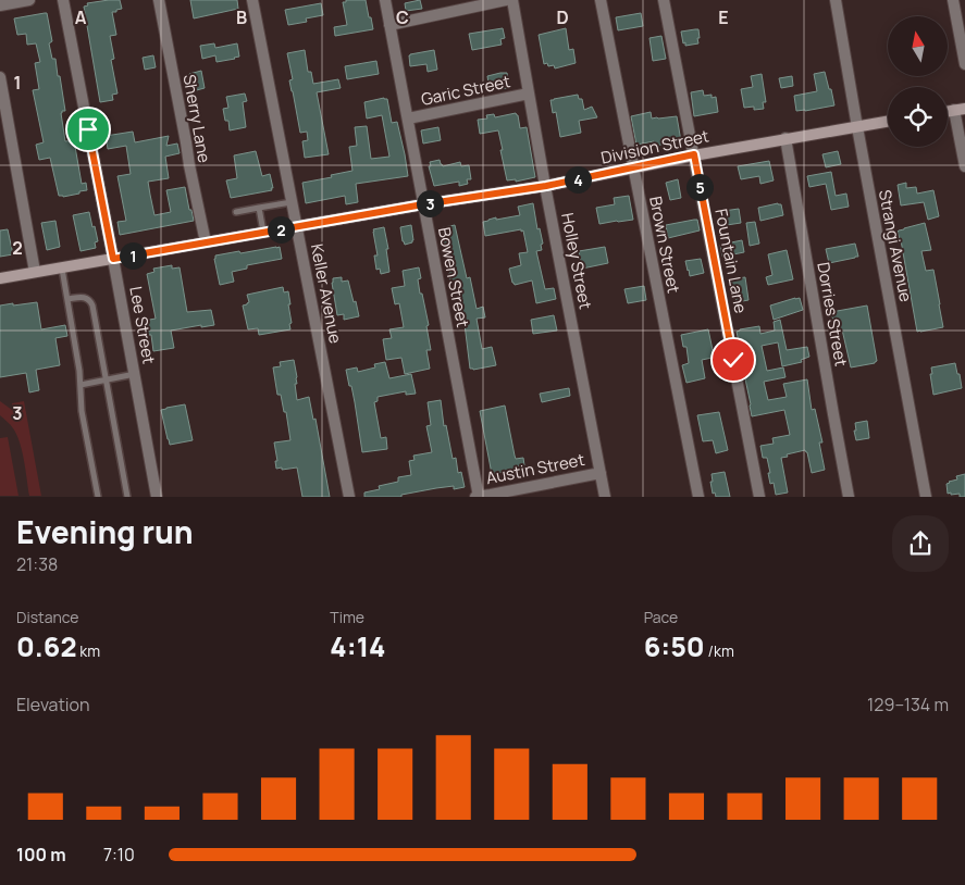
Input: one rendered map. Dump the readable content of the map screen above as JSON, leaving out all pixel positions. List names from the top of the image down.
{
  "streets": {
    "main road": ["Division Street"],
    "street": [
      "Garic Street",
      "Sherry Lane",
      "Brown Street",
      "Strangi Avenue",
      "Holley Street",
      "Fountain Lane",
      "Bowen Street",
      "Keller Avenue",
      "Dorries Street",
      "Lee Street",
      "Austin Street"
    ]
  },
  "crossings": [
    ["Garic Street", "Holley Street"],
    ["Garic Street", "Bowen Street"],
    ["Sherry Lane", "Division Street"],
    ["Division Street", "Brown Street"],
    ["Division Street", "Strangi Avenue"],
    ["Division Street", "Holley Street"],
    ["Division Street", "Fountain Lane"],
    ["Division Street", "Bowen Street"],
    ["Division Street", "Keller Avenue"],
    ["Division Street", "Dorries Street"],
    ["Division Street", "Lee Street"],
    ["Holley Street", "Austin Street"],
    ["Bowen Street", "Austin Street"]
  ],
  "north": "top",
  "page": {
    "pins": [
      "4",
      "5",
      "3",
      "2",
      "1"
    ],
    "heading": ["Evening run", "21:38"],
    "stats": [
      ["Distance", "0.62 km"],
      ["Time", "4:14"],
      ["Pace", "6:50 /km"]
    ],
    "chart": ["Elevation", "129–134 m"],
    "list": [
      {
        "name": "100 m",
        "note": "7:10"
      }
    ]
  },
  "grid": {
    "columns": [
      "A",
      "B",
      "C",
      "D",
      "E"
    ],
    "rows": ["1", "2", "3"]
  }
}
